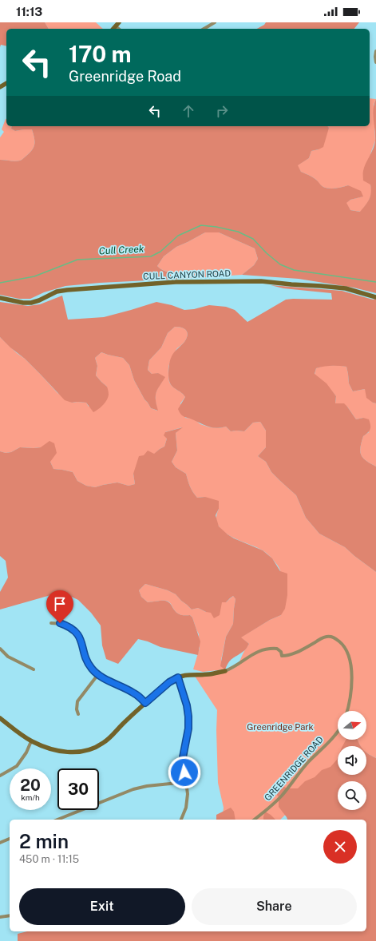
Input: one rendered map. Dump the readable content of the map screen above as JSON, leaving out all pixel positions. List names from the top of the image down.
{
  "streets": {
    "street": ["CULL CANYON ROAD", "GREENRIDGE ROAD"]
  },
  "water": ["Cull Creek"],
  "parks": ["Greenridge Park"],
  "north": "right",
  "page": {
    "status": "11:13",
    "turn": ["170 m", "Greenridge Road"],
    "speed": "20 km/h",
    "limit": "30",
    "heading": ["2 min", "450 m · 11:15"],
    "buttons": ["Exit", "Share"]
  }
}
